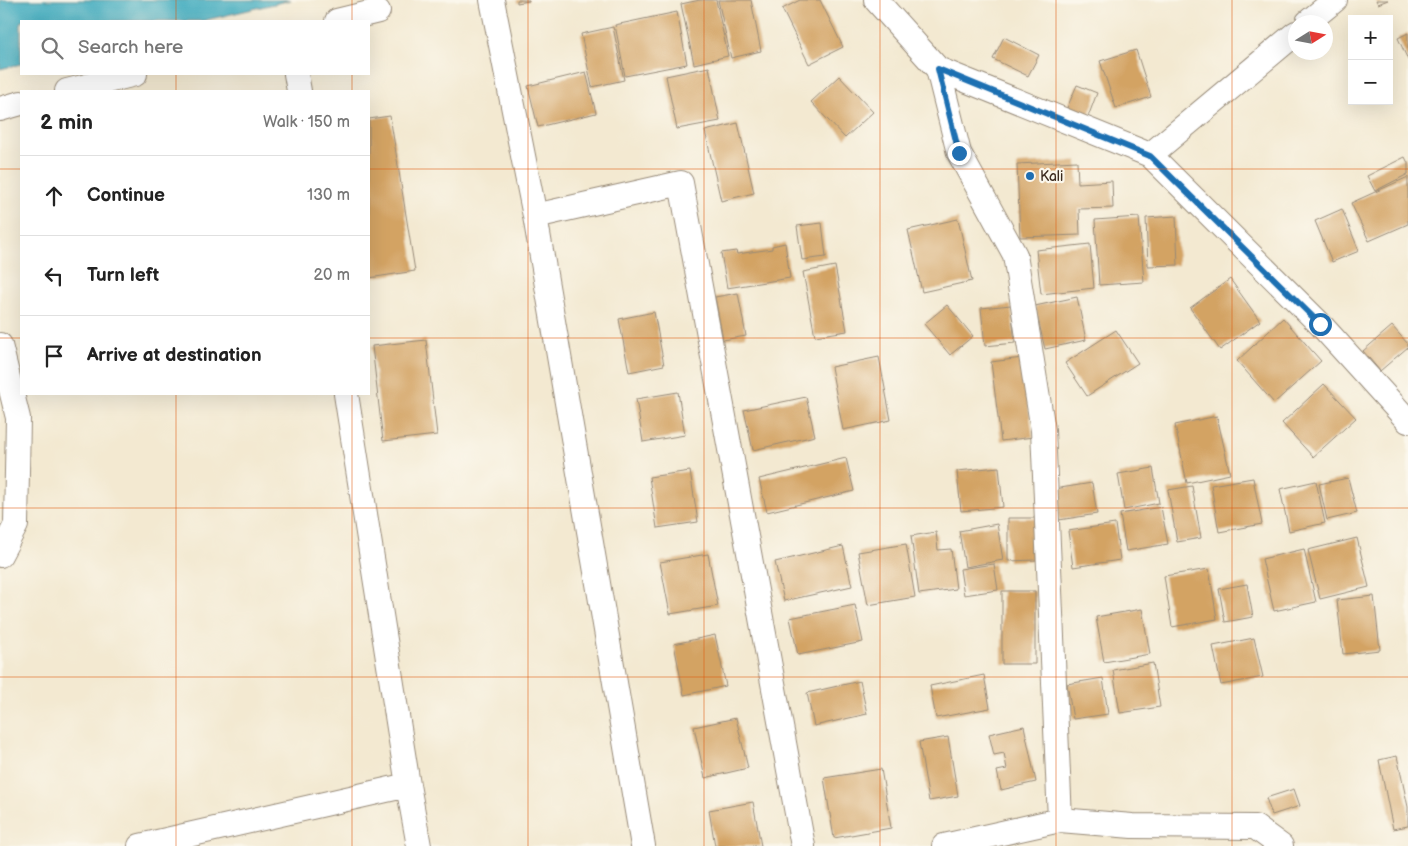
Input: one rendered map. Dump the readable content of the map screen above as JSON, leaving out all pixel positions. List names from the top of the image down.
{
  "places": ["Kali"],
  "north": "right",
  "page": {
    "map_buttons": ["+", "−"],
    "search": "Search here",
    "heading": ["2 min", "Walk · 150 m"],
    "list": [
      ["Continue", "130 m"],
      ["Turn left", "20 m"],
      "Arrive at destination"
    ]
  }
}
